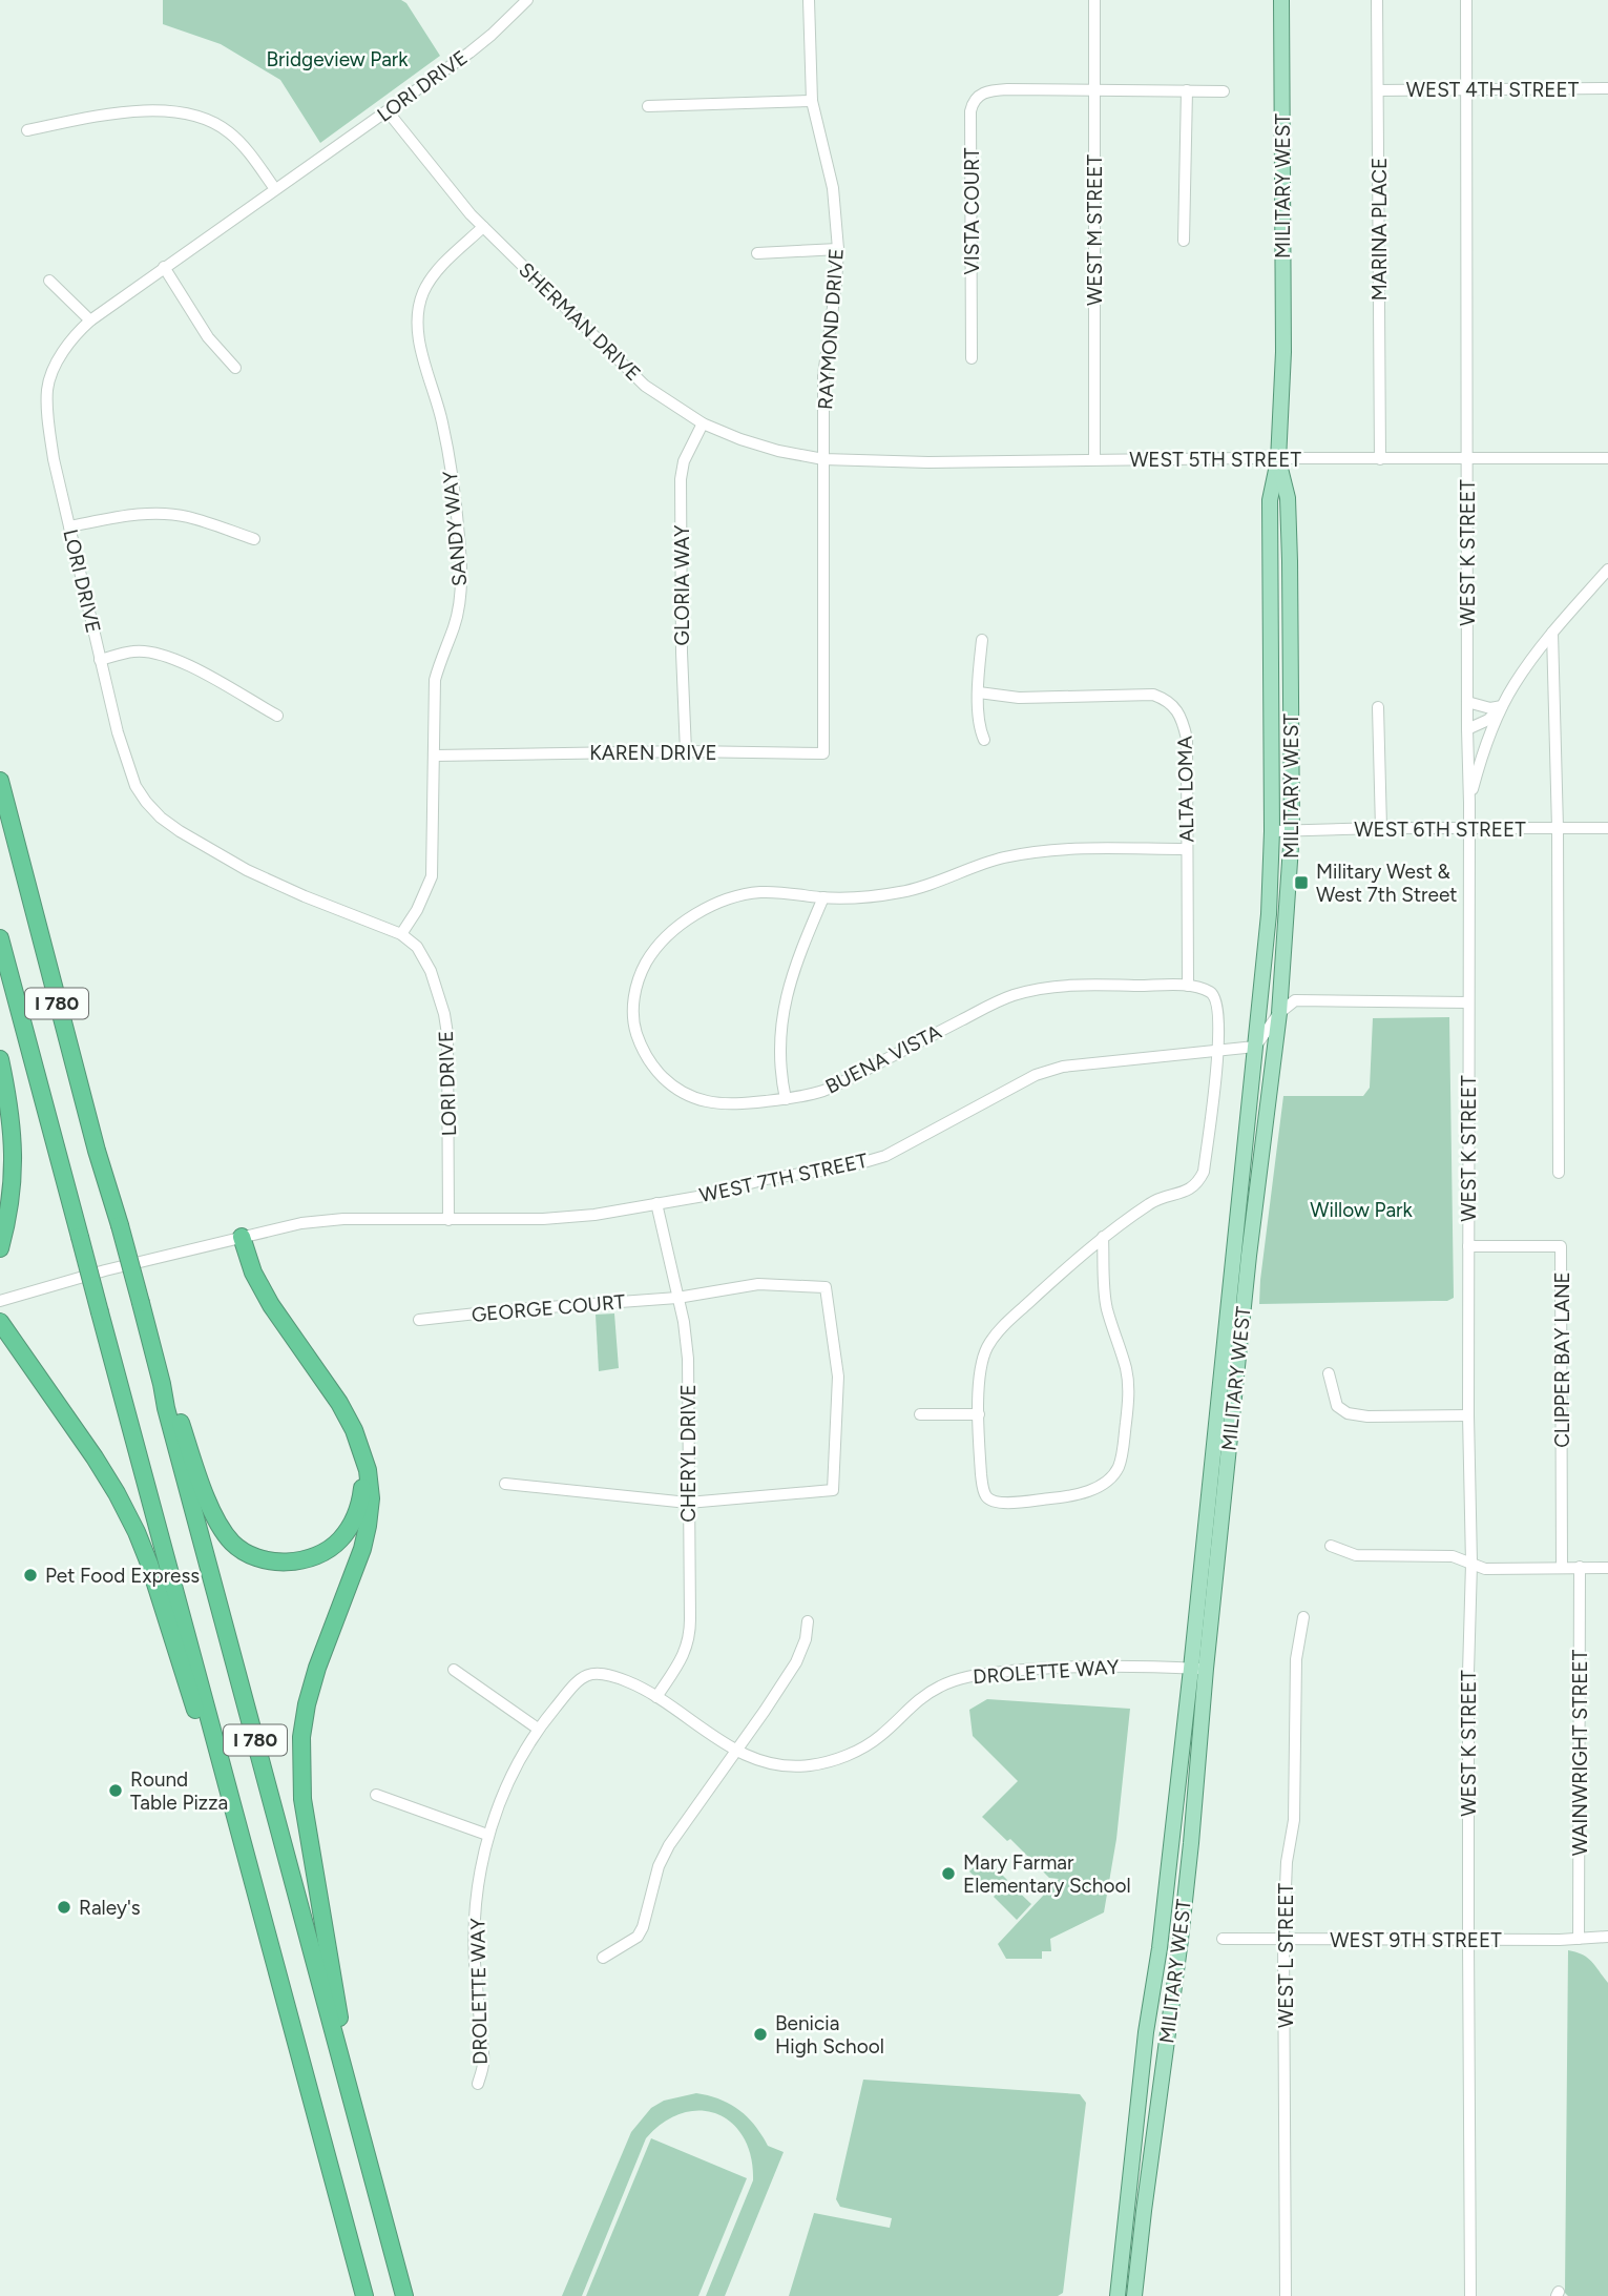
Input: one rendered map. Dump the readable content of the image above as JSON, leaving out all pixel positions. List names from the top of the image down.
{
  "streets": {
    "highway": ["I 780"],
    "main road": ["MILITARY WEST"],
    "street": [
      "LORI DRIVE",
      "WEST 4TH STREET",
      "VISTA COURT",
      "MARINA PLACE",
      "WEST M STREET",
      "SHERMAN DRIVE",
      "RAYMOND DRIVE",
      "WEST 5TH STREET",
      "SANDY WAY",
      "WEST K STREET",
      "GLORIA WAY",
      "KAREN DRIVE",
      "ALTA LOMA",
      "WEST 6TH STREET",
      "BUENA VISTA",
      "WEST 7TH STREET",
      "GEORGE COURT",
      "CLIPPER BAY LANE",
      "CHERYL DRIVE",
      "DROLETTE WAY",
      "WAINWRIGHT STREET",
      "WEST 9TH STREET",
      "WEST L STREET"
    ]
  },
  "crossings": [
    ["LORI DRIVE", "SHERMAN DRIVE"],
    ["LORI DRIVE", "SANDY WAY"],
    ["LORI DRIVE", "WEST 7TH STREET"],
    ["WEST 4TH STREET", "MARINA PLACE"],
    ["WEST 4TH STREET", "WEST K STREET"],
    ["MILITARY WEST", "WEST 5TH STREET"],
    ["MILITARY WEST", "WEST 6TH STREET"],
    ["MILITARY WEST", "WEST 7TH STREET"],
    ["MILITARY WEST", "DROLETTE WAY"],
    ["VISTA COURT", "WEST M STREET"],
    ["MARINA PLACE", "WEST 5TH STREET"],
    ["WEST M STREET", "WEST 5TH STREET"],
    ["SHERMAN DRIVE", "RAYMOND DRIVE"],
    ["SHERMAN DRIVE", "WEST 5TH STREET"],
    ["SHERMAN DRIVE", "SANDY WAY"],
    ["SHERMAN DRIVE", "GLORIA WAY"],
    ["RAYMOND DRIVE", "WEST 5TH STREET"],
    ["RAYMOND DRIVE", "KAREN DRIVE"],
    ["WEST 5TH STREET", "WEST K STREET"],
    ["SANDY WAY", "KAREN DRIVE"],
    ["WEST K STREET", "WEST 6TH STREET"],
    ["WEST K STREET", "CLIPPER BAY LANE"],
    ["WEST K STREET", "WEST 9TH STREET"],
    ["GLORIA WAY", "KAREN DRIVE"],
    ["ALTA LOMA", "BUENA VISTA"],
    ["WEST 7TH STREET", "CHERYL DRIVE"],
    ["GEORGE COURT", "CHERYL DRIVE"],
    ["CHERYL DRIVE", "DROLETTE WAY"],
    ["WAINWRIGHT STREET", "WEST 9TH STREET"],
    ["WEST 9TH STREET", "WEST L STREET"]
  ],
  "parks": ["Bridgeview Park", "Willow Park"],
  "places": {
    "transit": ["Military West & West 7th Street"],
    "other": [
      "Pet Food Express",
      "Round Table Pizza",
      "Mary Farmar Elementary School",
      "Raley's",
      "Benicia High School"
    ]
  }
}
